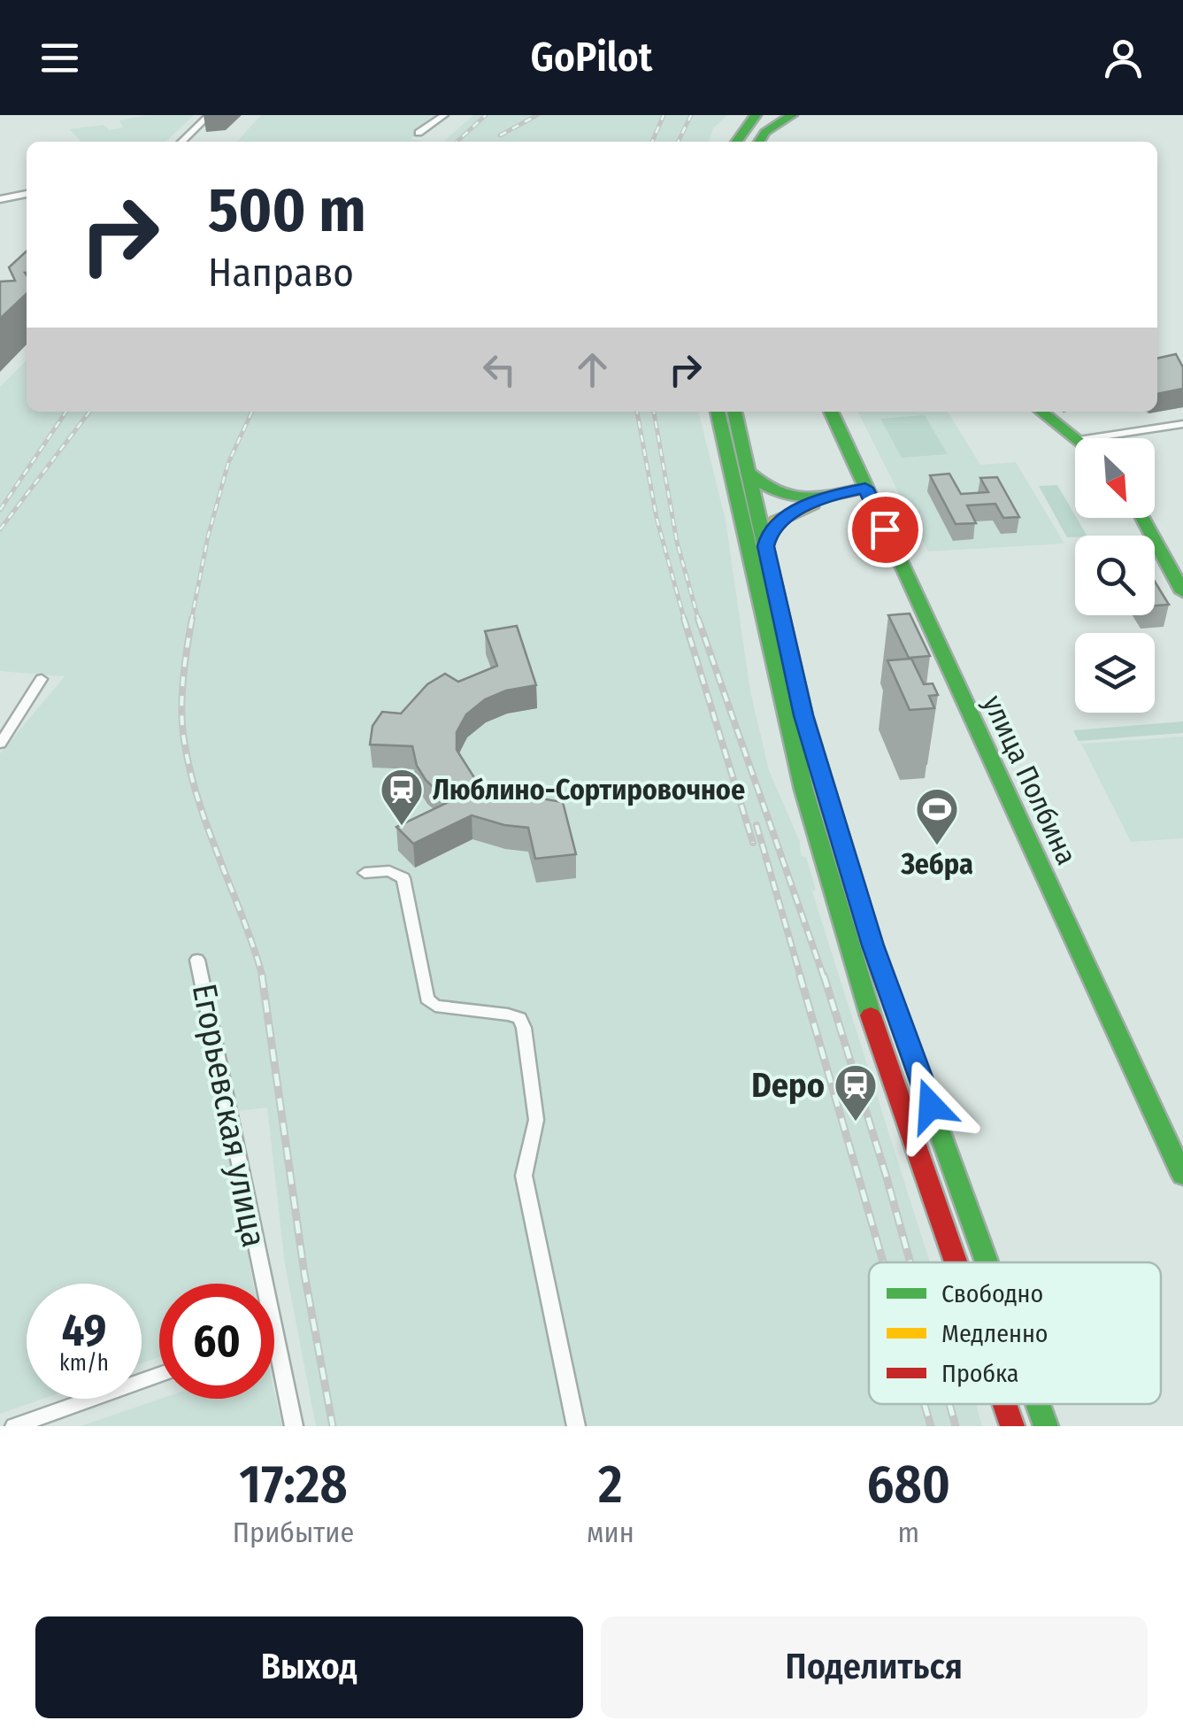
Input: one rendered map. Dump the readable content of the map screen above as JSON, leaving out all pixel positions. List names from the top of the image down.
{
  "streets": {
    "main road": ["улица Полбина"],
    "street": ["Егорьевская улица"]
  },
  "places": {
    "station": ["Люблино-Сортировочное", "Depo"],
    "sports": ["Зебра"]
  },
  "legend": ["Свободно", "Медленно", "Пробка"],
  "north": "bottom right",
  "page": {
    "header": "GoPilot",
    "turn": ["500 m", "Направо"],
    "speed": "49 km/h",
    "limit": "60",
    "eta": [
      "17:28",
      "Прибытие",
      "2",
      "мин",
      "680",
      "m"
    ],
    "buttons": ["Выход", "Поделиться"]
  }
}
